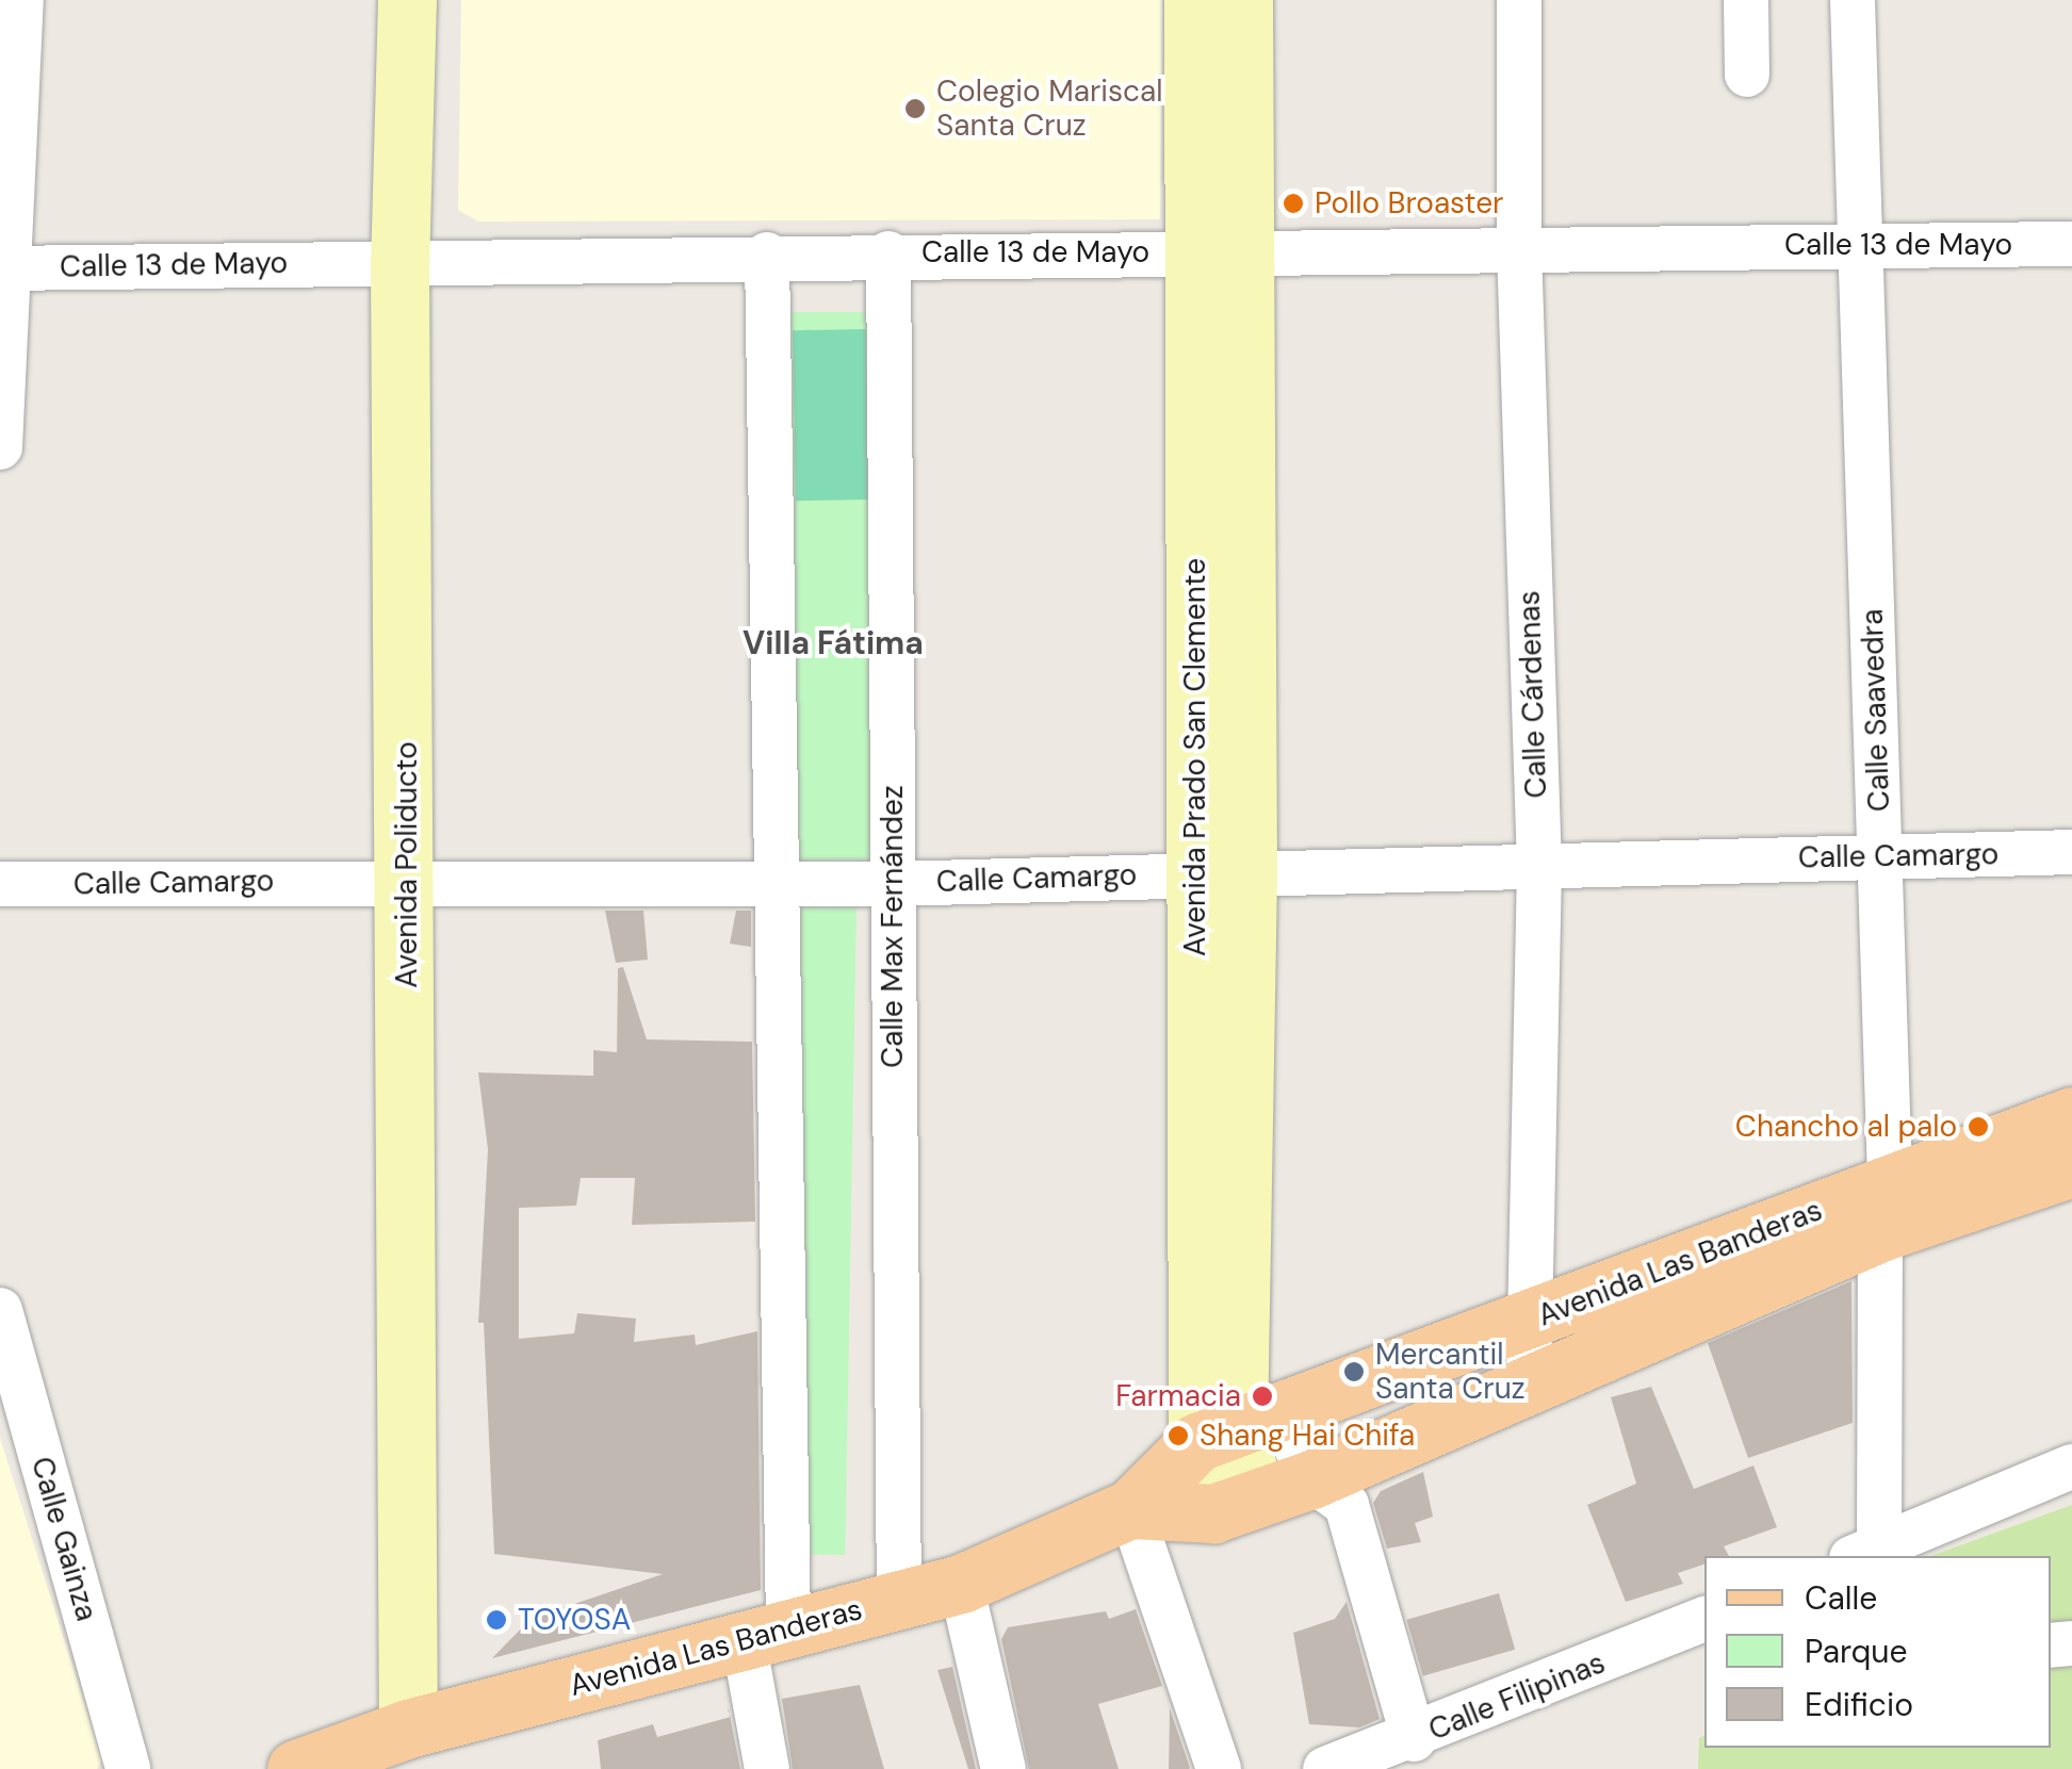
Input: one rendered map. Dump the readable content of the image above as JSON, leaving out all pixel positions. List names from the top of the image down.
{
  "streets": {
    "main road": ["Avenida Prado San Clemente", "Avenida Poliducto", "Avenida Las Banderas"],
    "street": [
      "Calle 13 de Mayo",
      "Calle Cárdenas",
      "Calle Saavedra",
      "Calle Camargo",
      "Calle Max Fernández",
      "Calle Gainza",
      "Calle Filipinas"
    ]
  },
  "crossings": [
    ["Calle 13 de Mayo", "Calle Cárdenas"],
    ["Calle 13 de Mayo", "Calle Saavedra"],
    ["Calle 13 de Mayo", "Avenida Prado San Clemente"],
    ["Calle 13 de Mayo", "Avenida Poliducto"],
    ["Calle 13 de Mayo", "Calle Max Fernández"],
    ["Calle Cárdenas", "Calle Camargo"],
    ["Calle Cárdenas", "Avenida Las Banderas"],
    ["Calle Saavedra", "Calle Camargo"],
    ["Calle Saavedra", "Avenida Las Banderas"],
    ["Avenida Prado San Clemente", "Calle Camargo"],
    ["Avenida Prado San Clemente", "Avenida Las Banderas"],
    ["Calle Camargo", "Avenida Poliducto"],
    ["Calle Camargo", "Calle Max Fernández"],
    ["Avenida Poliducto", "Avenida Las Banderas"],
    ["Calle Max Fernández", "Avenida Las Banderas"]
  ],
  "districts": ["Villa Fátima"],
  "places": [
    "Colegio Mariscal Santa Cruz",
    "Pollo Broaster",
    "Chancho al palo",
    "Mercantil Santa Cruz",
    "Farmacia",
    "Shang Hai Chifa",
    "TOYOSA"
  ],
  "legend": ["Calle", "Parque", "Edificio"]
}
